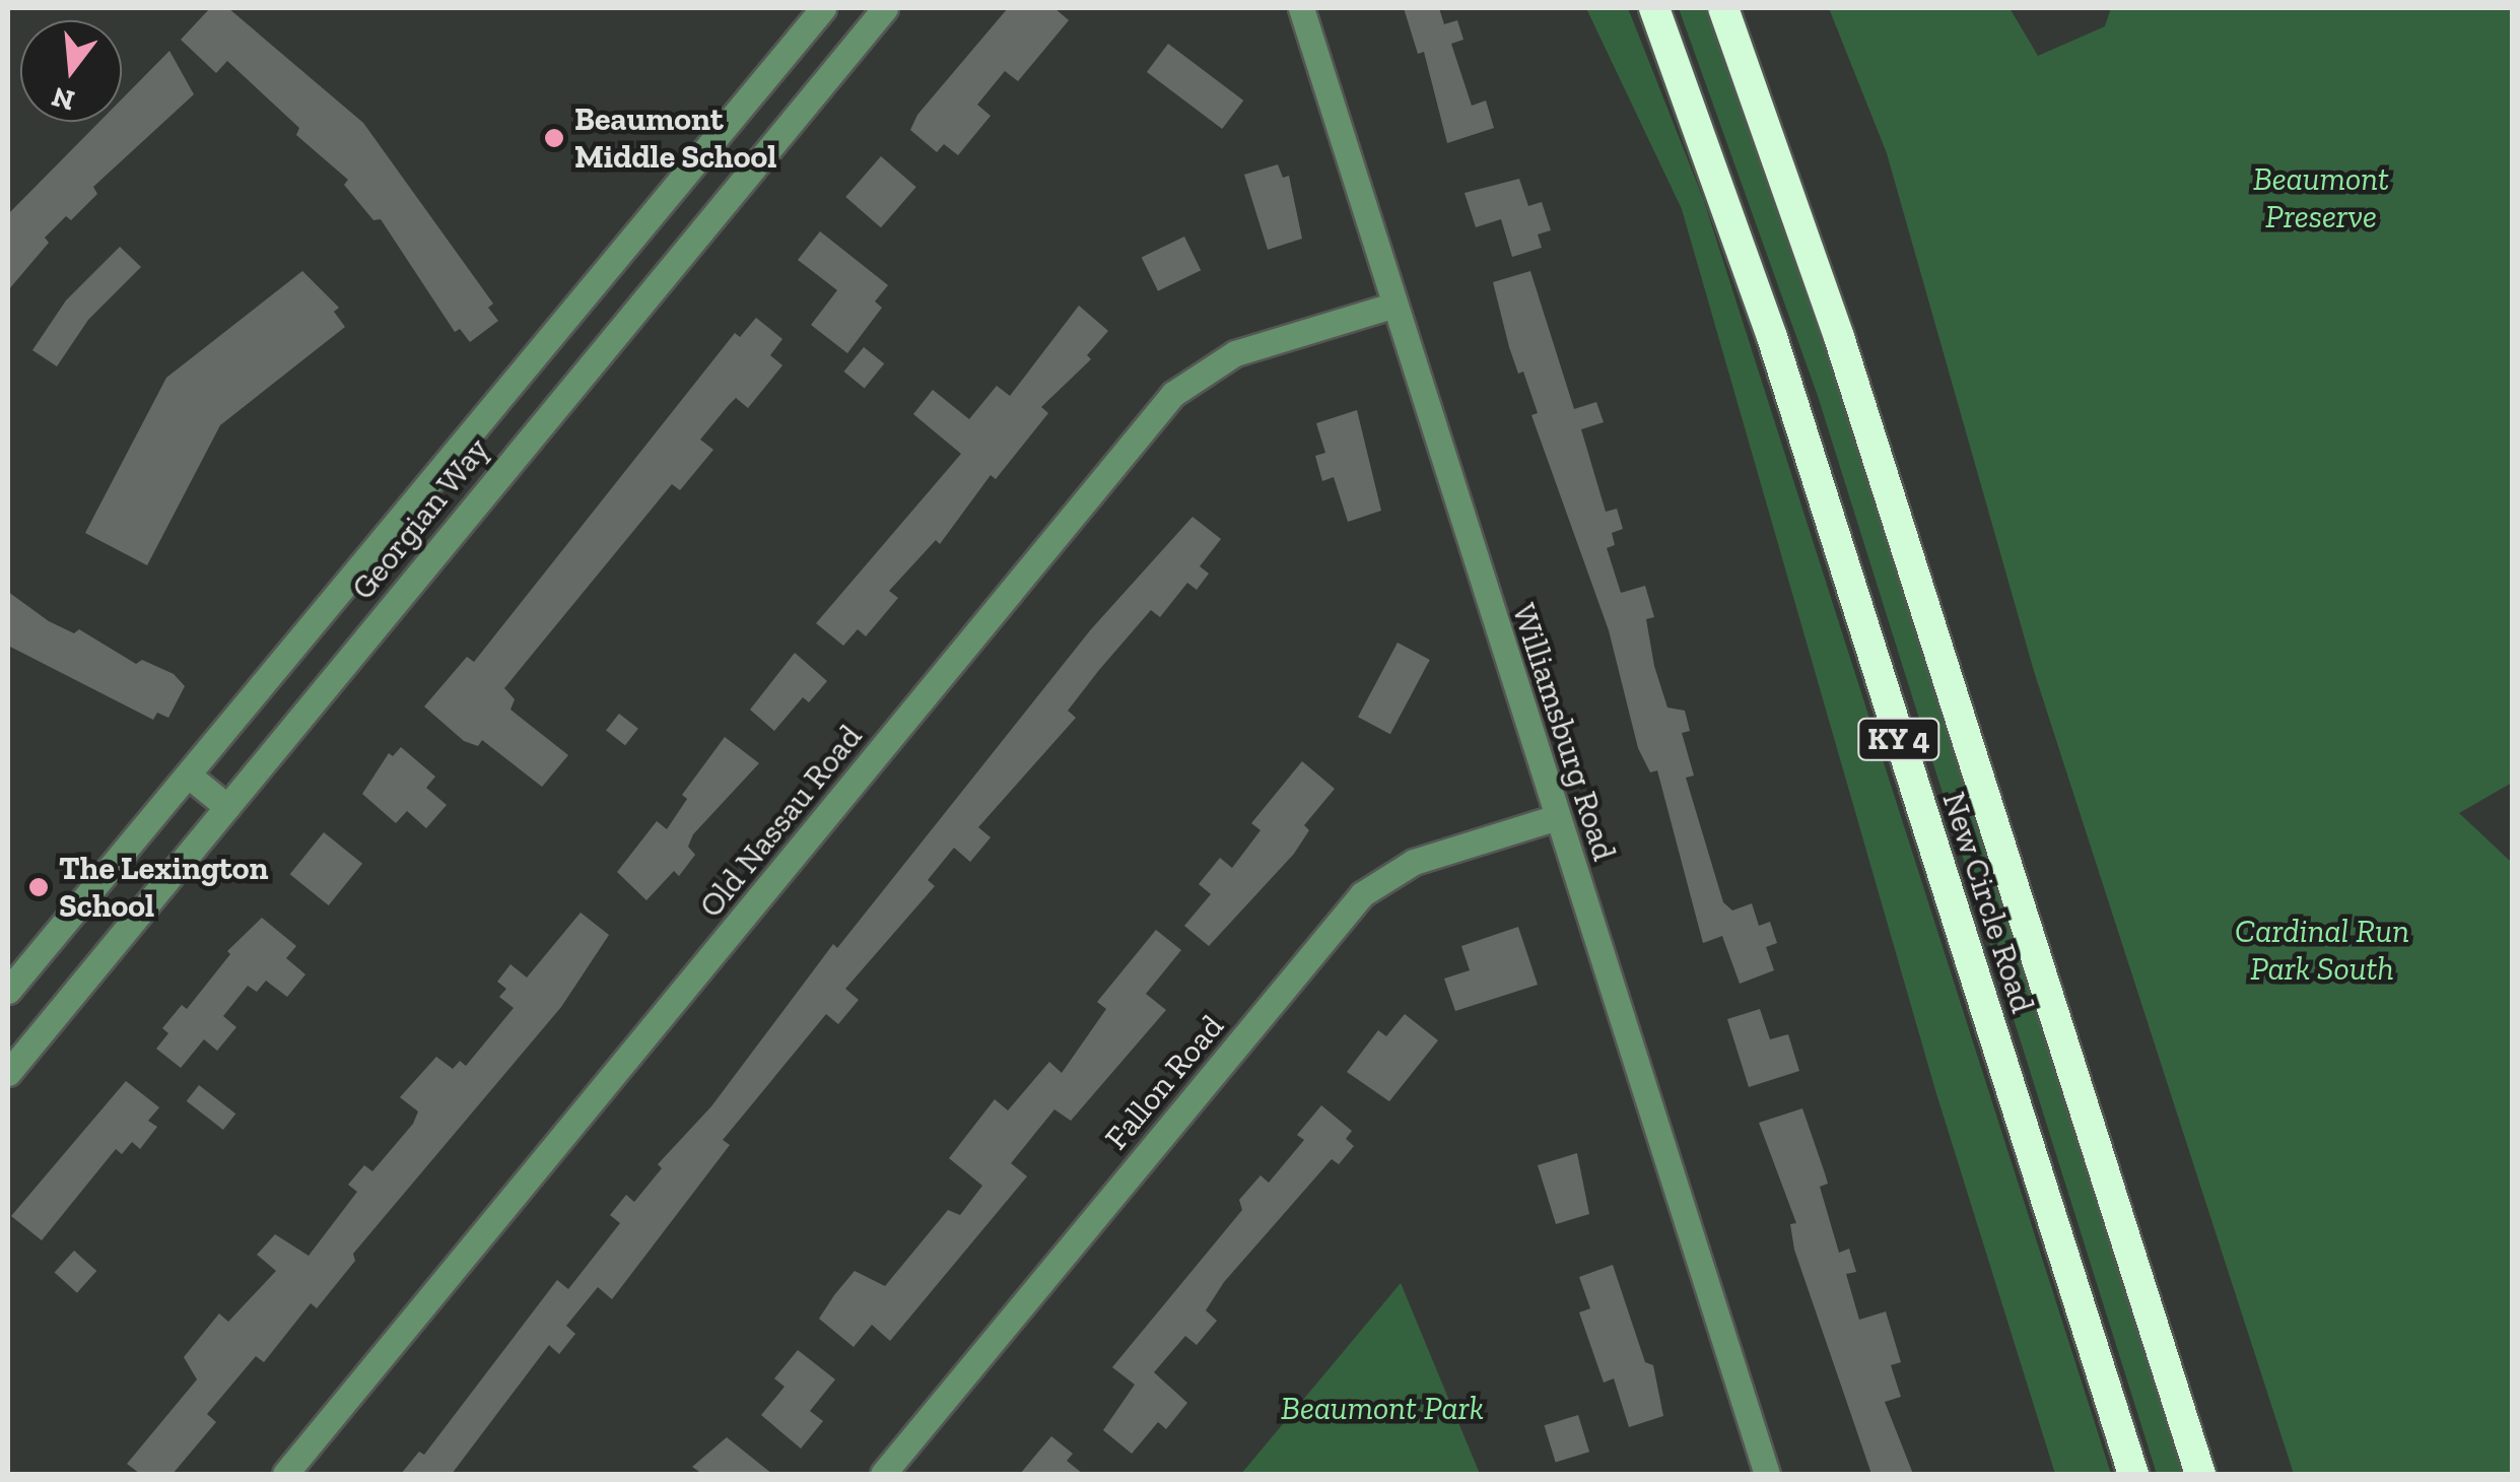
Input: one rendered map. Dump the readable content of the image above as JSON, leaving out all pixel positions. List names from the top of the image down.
{
  "streets": {
    "highway": ["KY 4", "New Circle Road"],
    "street": [
      "Georgian Way",
      "Williamsburg Road",
      "Old Nassau Road",
      "Fallon Road"
    ]
  },
  "crossings": [
    ["Williamsburg Road", "Old Nassau Road"],
    ["Williamsburg Road", "Fallon Road"]
  ],
  "parks": ["Beaumont Preserve", "Cardinal Run Park South", "Beaumont Park"],
  "places": ["Beaumont Middle School", "The Lexington School"],
  "north": "bottom"
}
